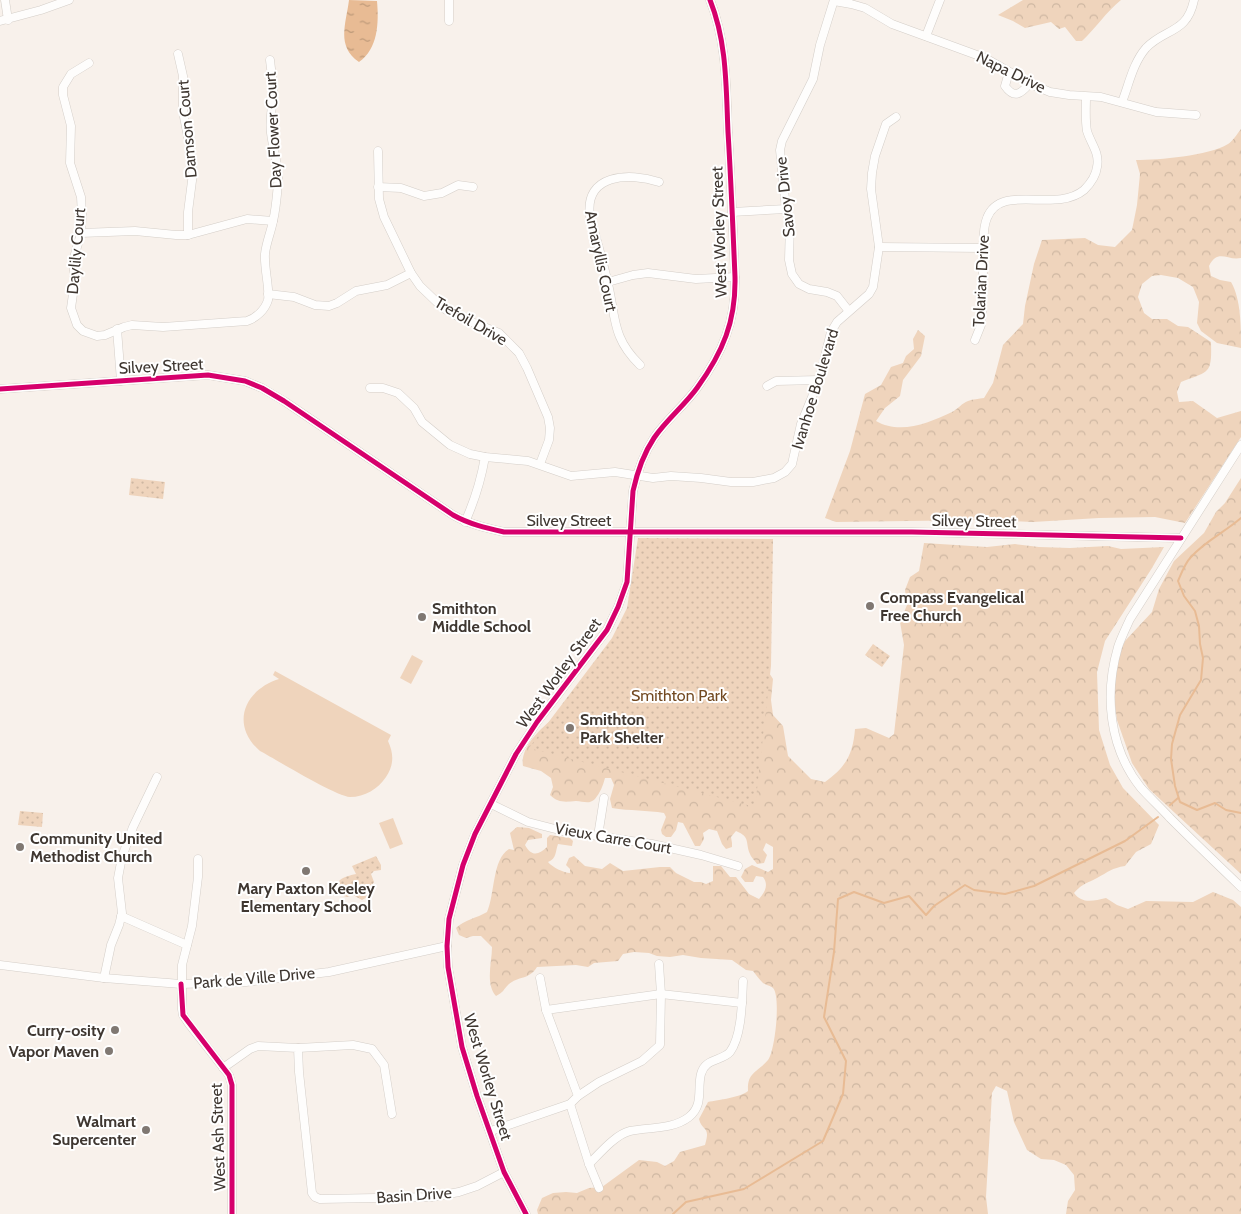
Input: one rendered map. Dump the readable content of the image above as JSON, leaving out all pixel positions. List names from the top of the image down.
{
  "streets": {
    "street": [
      "Napa Drive",
      "Damson Court",
      "Day Flower Court",
      "Savoy Drive",
      "West Worley Street",
      "Daylily Court",
      "Amaryllis Court",
      "Tolarian Drive",
      "Trefoil Drive",
      "Silvey Street",
      "Ivanhoe Boulevard",
      "Vieux Carre Court",
      "Park de Ville Drive",
      "West Ash Street",
      "Basin Drive"
    ]
  },
  "crossings": [
    ["Napa Drive", "Savoy Drive"],
    ["Napa Drive", "Tolarian Drive"],
    ["Savoy Drive", "Ivanhoe Boulevard"],
    ["West Worley Street", "Silvey Street"],
    ["West Worley Street", "Ivanhoe Boulevard"],
    ["West Worley Street", "Vieux Carre Court"],
    ["West Worley Street", "Park de Ville Drive"],
    ["West Worley Street", "Basin Drive"],
    ["Trefoil Drive", "Ivanhoe Boulevard"],
    ["Park de Ville Drive", "West Ash Street"],
    ["West Ash Street", "Basin Drive"]
  ],
  "parks": ["Smithton Park"],
  "places": [
    "Compass Evangelical Free Church",
    "Smithton Middle School",
    "Smithton Park Shelter",
    "Community United Methodist Church",
    "Mary Paxton Keeley Elementary School",
    "Curry-osity",
    "Vapor Maven",
    "Walmart Supercenter"
  ]
}
